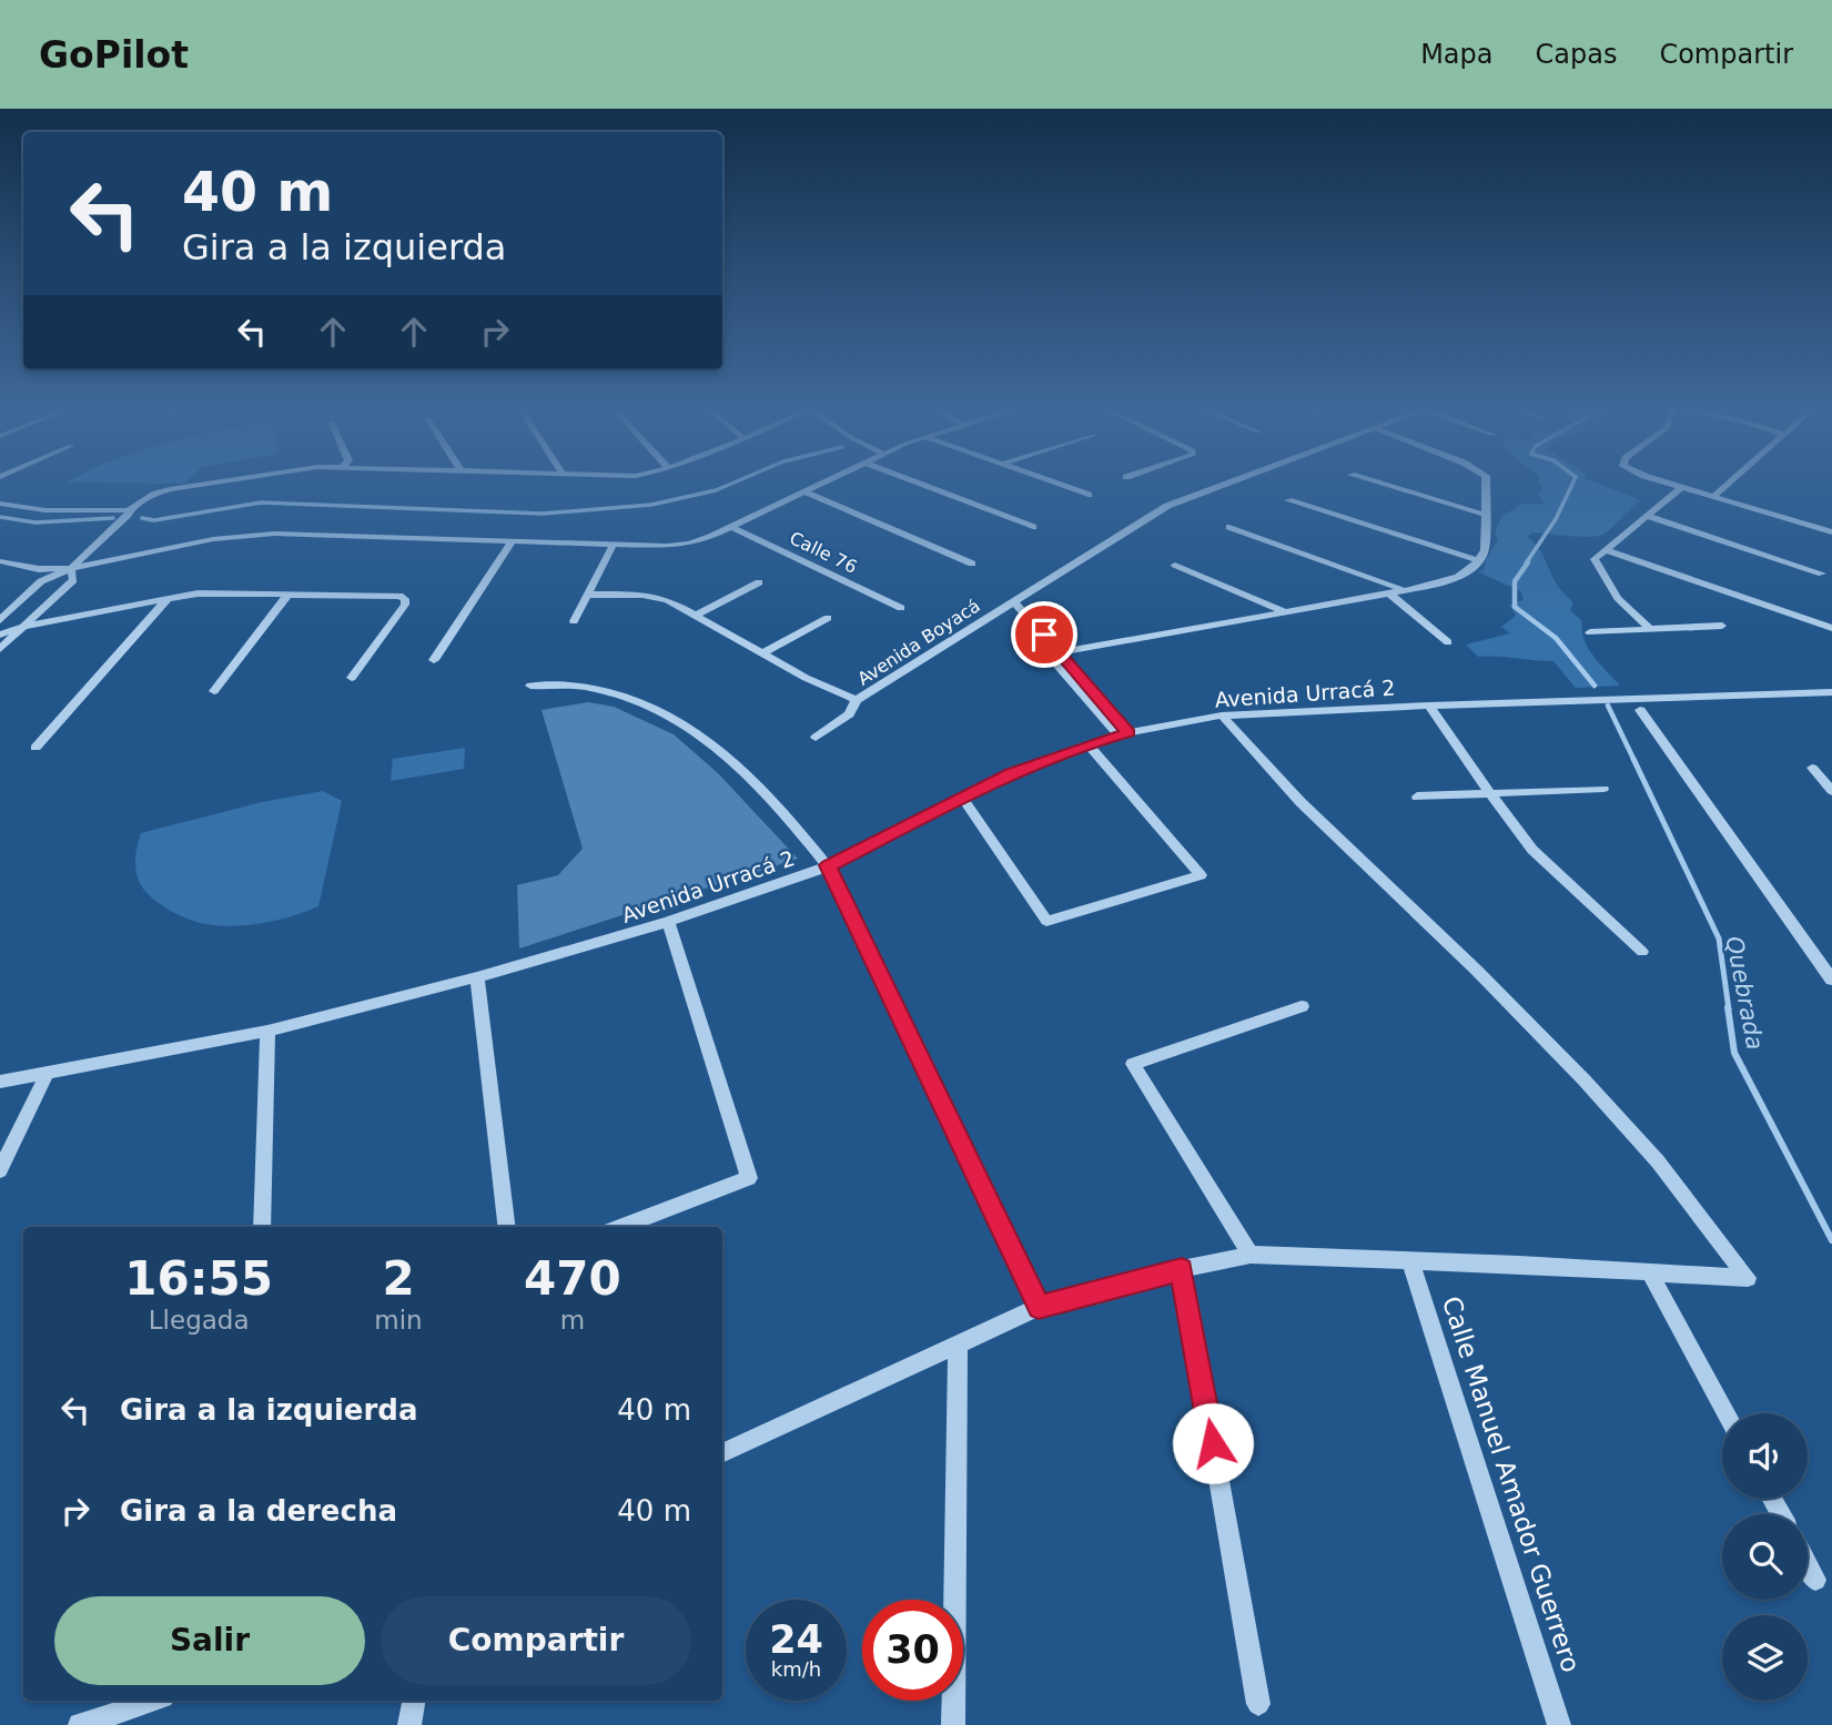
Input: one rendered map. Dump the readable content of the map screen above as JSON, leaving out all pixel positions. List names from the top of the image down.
{
  "streets": {
    "street": [
      "Calle 76",
      "Avenida Boyacá",
      "Avenida Urracá 2",
      "Calle Manuel Amador Guerrero"
    ]
  },
  "water": ["Quebrada"],
  "page": {
    "header": "GoPilot",
    "nav": ["Mapa", "Capas", "Compartir"],
    "turn": ["40 m", "Gira a la izquierda"],
    "eta": [
      "16:55",
      "Llegada",
      "2",
      "min",
      "470",
      "m"
    ],
    "list": [
      {
        "name": "Gira a la izquierda",
        "value": "40 m"
      },
      {
        "name": "Gira a la derecha",
        "value": "40 m"
      }
    ],
    "buttons": ["Salir", "Compartir"],
    "speed": "24 km/h",
    "limit": "30"
  }
}
